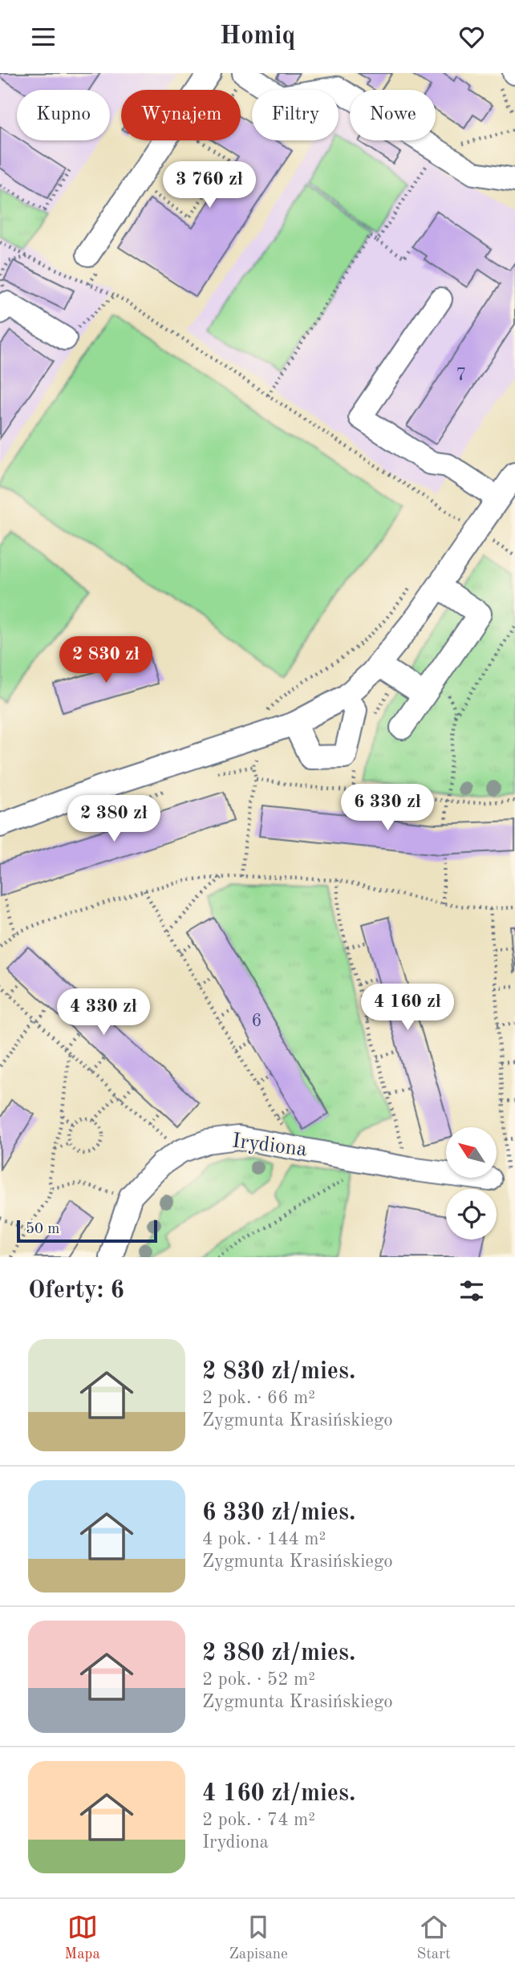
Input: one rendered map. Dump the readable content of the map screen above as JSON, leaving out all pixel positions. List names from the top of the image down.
{
  "streets": {
    "street": ["Irydiona"]
  },
  "house_numbers": ["7", "6"],
  "scale_bar": "50 m",
  "north": "top left",
  "page": {
    "header": "Homiq",
    "chip": [
      "Kupno",
      "Wynajem",
      "Filtry",
      "Nowe"
    ],
    "price": [
      "3 760 zł",
      "2 830 zł",
      "6 330 zł",
      "2 380 zł",
      "4 160 zł",
      "4 330 zł"
    ],
    "scale": "50 m",
    "heading": "Oferty: 6",
    "list": [
      {
        "name": "2 830 zł/mies.",
        "note": "2 pok. · 66 m² · Zygmunta Krasińskiego"
      },
      {
        "name": "6 330 zł/mies.",
        "note": "4 pok. · 144 m² · Zygmunta Krasińskiego"
      },
      {
        "name": "2 380 zł/mies.",
        "note": "2 pok. · 52 m² · Zygmunta Krasińskiego"
      },
      {
        "name": "4 160 zł/mies.",
        "note": "2 pok. · 74 m² · Irydiona"
      }
    ],
    "tabs": ["Mapa", "Zapisane", "Start"]
  }
}
